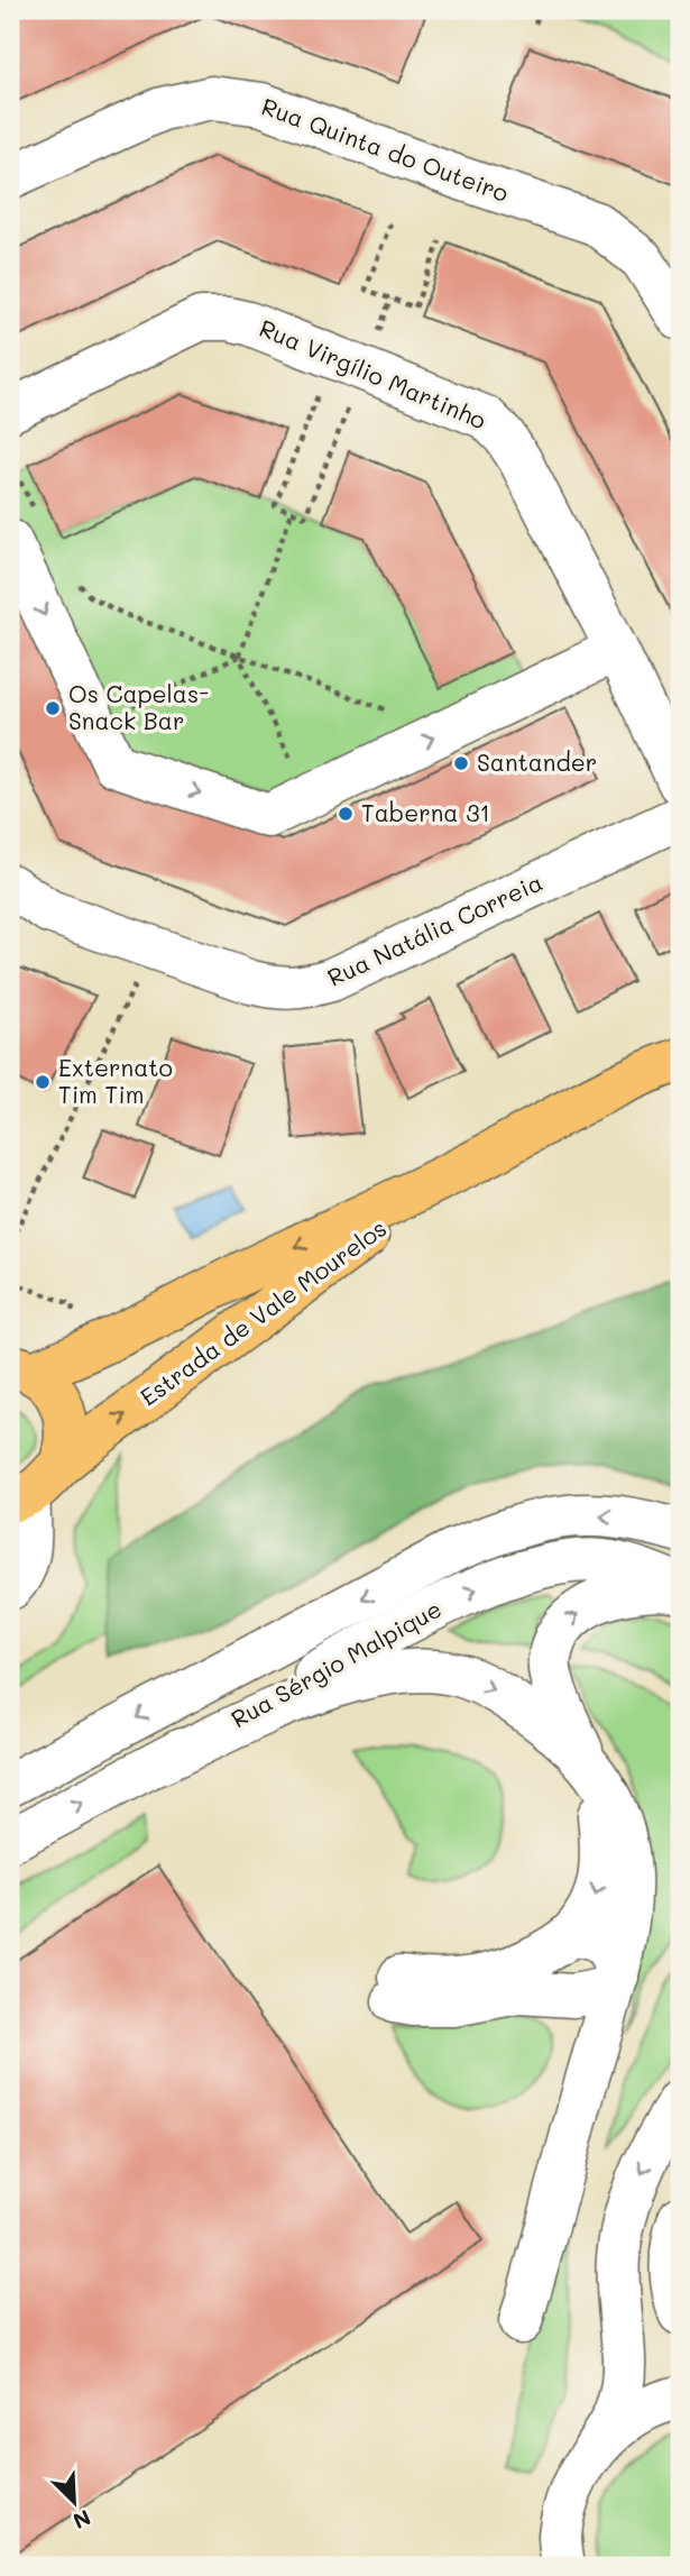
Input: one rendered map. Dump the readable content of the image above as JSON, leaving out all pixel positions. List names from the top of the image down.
{
  "streets": {
    "main road": ["Estrada de Vale Mourelos"],
    "street": [
      "Rua Quinta do Outeiro",
      "Rua Virgílio Martinho",
      "Rua Natália Correia",
      "Rua Sérgio Malpique"
    ]
  },
  "places": [
    "Os Capelas- Snack Bar",
    "Santander",
    "Taberna 31",
    "Externato Tim Tim"
  ],
  "north": "bottom right"
}
